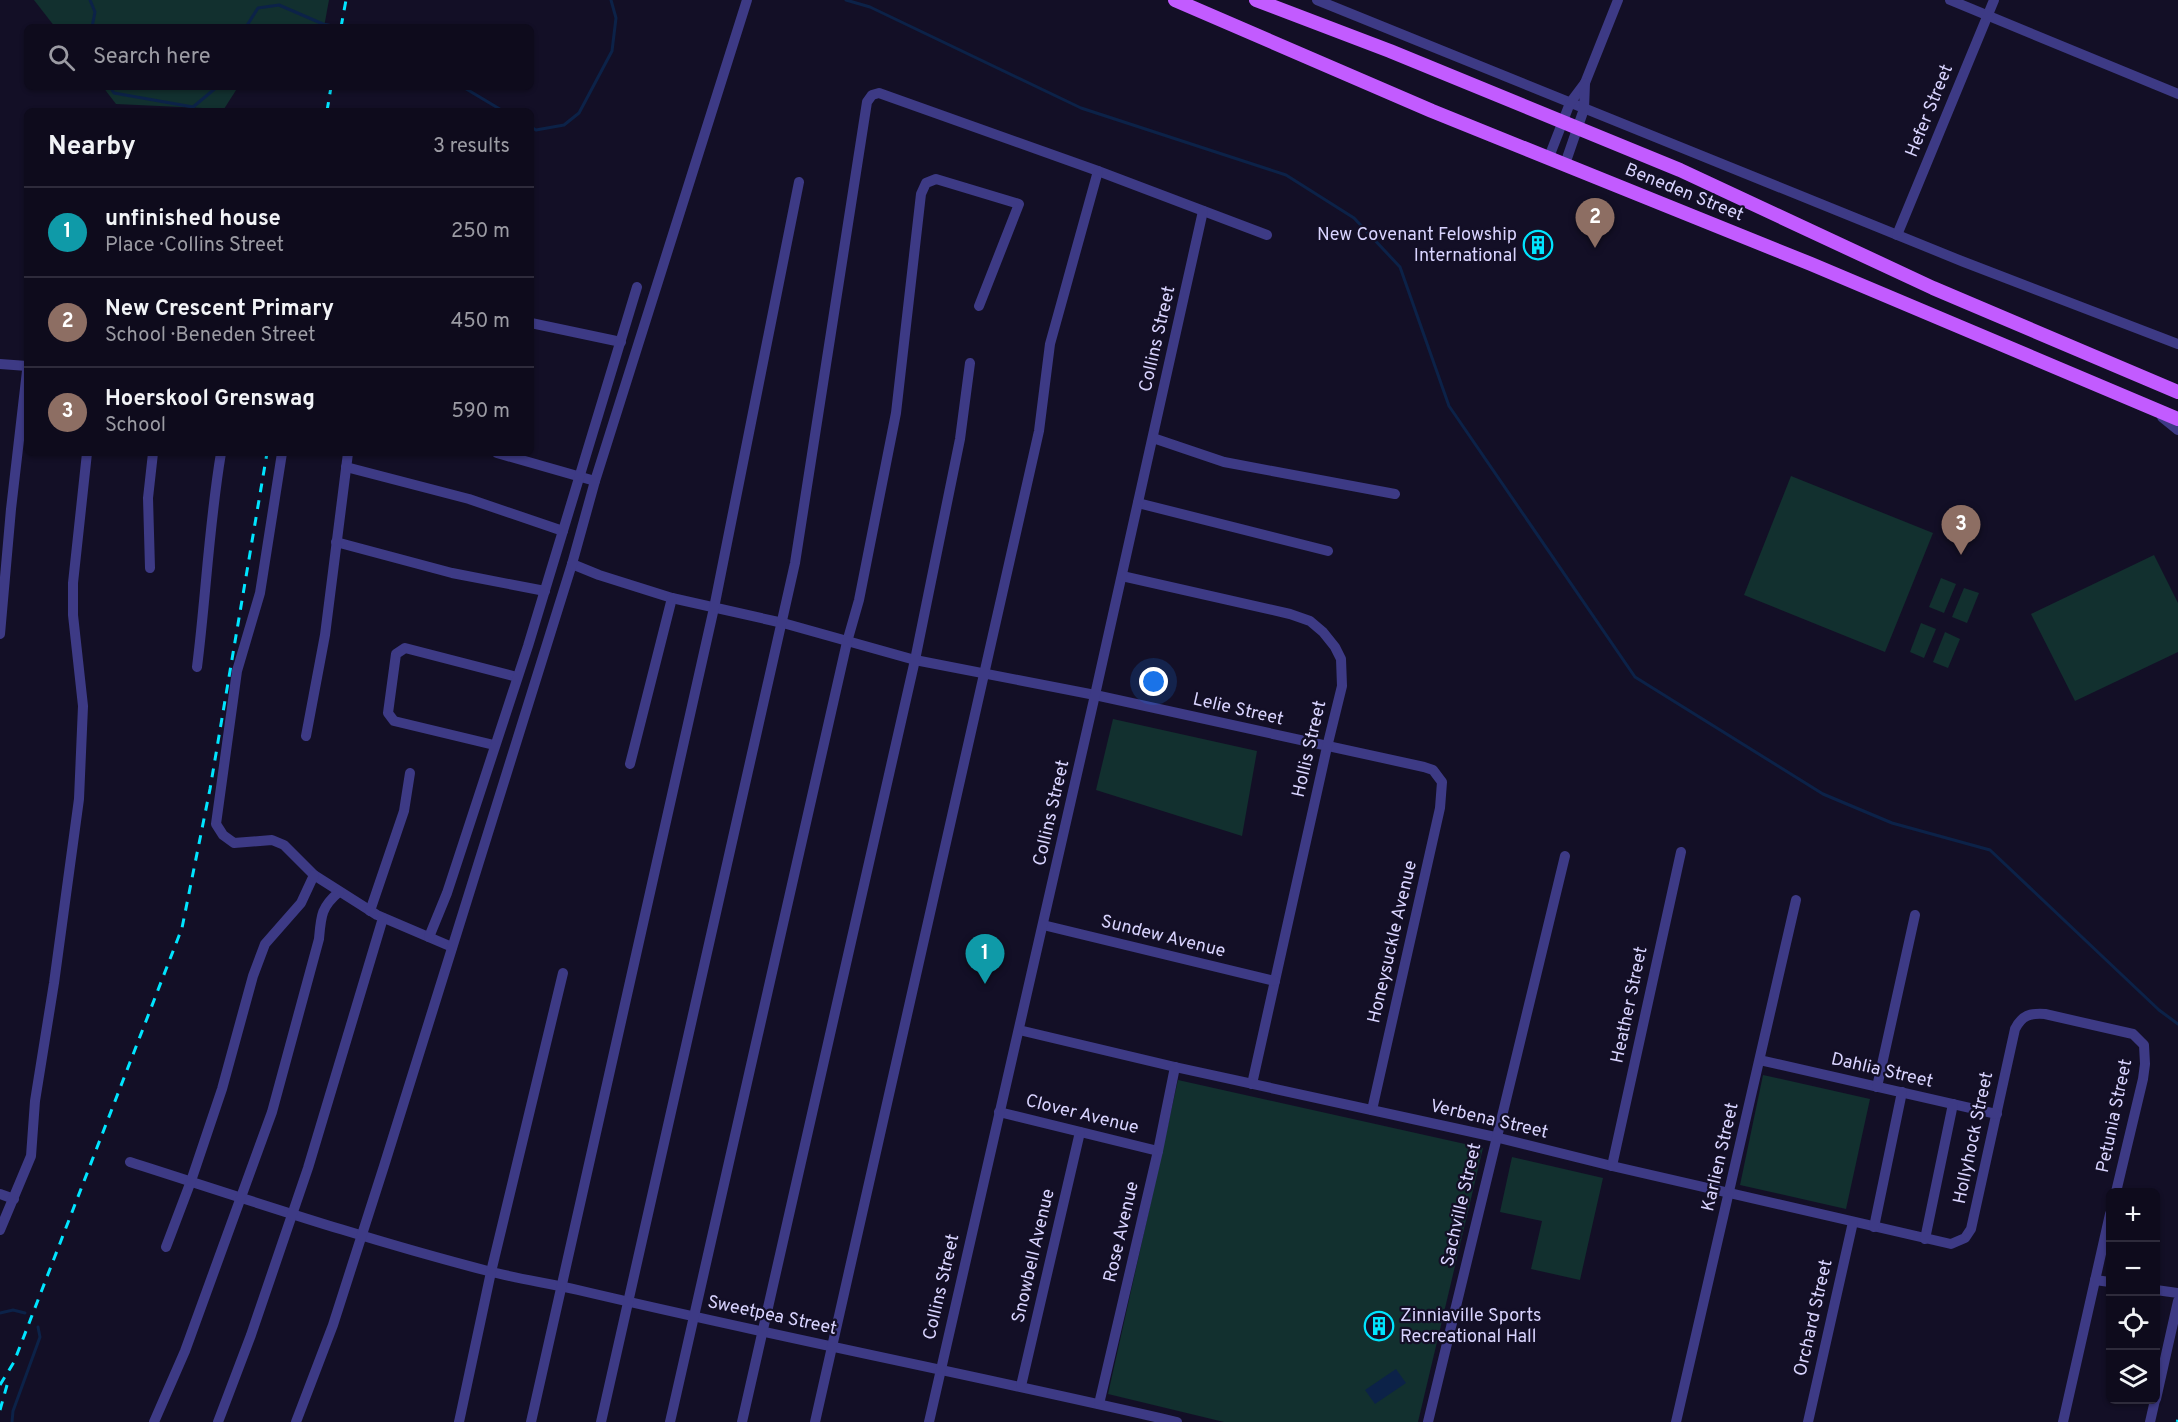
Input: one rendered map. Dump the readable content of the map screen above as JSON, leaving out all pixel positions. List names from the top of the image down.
{
  "streets": {
    "main road": ["Beneden Street"],
    "street": [
      "Hefer Street",
      "Collins Street",
      "Lelie Street",
      "Hollis Street",
      "Sundew Avenue",
      "Honeysuckle Avenue",
      "Heather Street",
      "Dahlia Street",
      "Clover Avenue",
      "Petunia Street",
      "Verbena Street",
      "Hollyhock Street",
      "Karlien Street",
      "Sachville Street",
      "Rose Avenue",
      "Snowbell Avenue",
      "Sweetpea Street",
      "Orchard Street"
    ]
  },
  "crossings": [
    ["Collins Street", "Lelie Street"],
    ["Collins Street", "Hollis Street"],
    ["Collins Street", "Sundew Avenue"],
    ["Collins Street", "Clover Avenue"],
    ["Collins Street", "Verbena Street"],
    ["Collins Street", "Sweetpea Street"],
    ["Lelie Street", "Hollis Street"],
    ["Lelie Street", "Honeysuckle Avenue"],
    ["Hollis Street", "Sundew Avenue"],
    ["Hollis Street", "Verbena Street"],
    ["Honeysuckle Avenue", "Verbena Street"],
    ["Heather Street", "Verbena Street"],
    ["Dahlia Street", "Hollyhock Street"],
    ["Dahlia Street", "Karlien Street"],
    ["Clover Avenue", "Rose Avenue"],
    ["Clover Avenue", "Snowbell Avenue"],
    ["Petunia Street", "Hollyhock Street"],
    ["Verbena Street", "Hollyhock Street"],
    ["Verbena Street", "Karlien Street"],
    ["Verbena Street", "Sachville Street"],
    ["Verbena Street", "Rose Avenue"],
    ["Verbena Street", "Orchard Street"],
    ["Rose Avenue", "Sweetpea Street"],
    ["Snowbell Avenue", "Sweetpea Street"]
  ],
  "places": {
    "building": ["New Covenant Felowship International", "Zinniaville Sports Recreational Hall"]
  },
  "page": {
    "search": "Search here",
    "heading": ["Nearby", "3 results"],
    "list": [
      {
        "mark": "1",
        "name": "unfinished house",
        "note": "Place · Collins Street",
        "value": "250 m"
      },
      {
        "mark": "2",
        "name": "New Crescent Primary",
        "note": "School · Beneden Street",
        "value": "450 m"
      },
      {
        "mark": "3",
        "name": "Hoerskool Grenswag",
        "note": "School",
        "value": "590 m"
      }
    ],
    "pins": ["2", "3", "1"],
    "map_buttons": ["+", "−"]
  }
}
